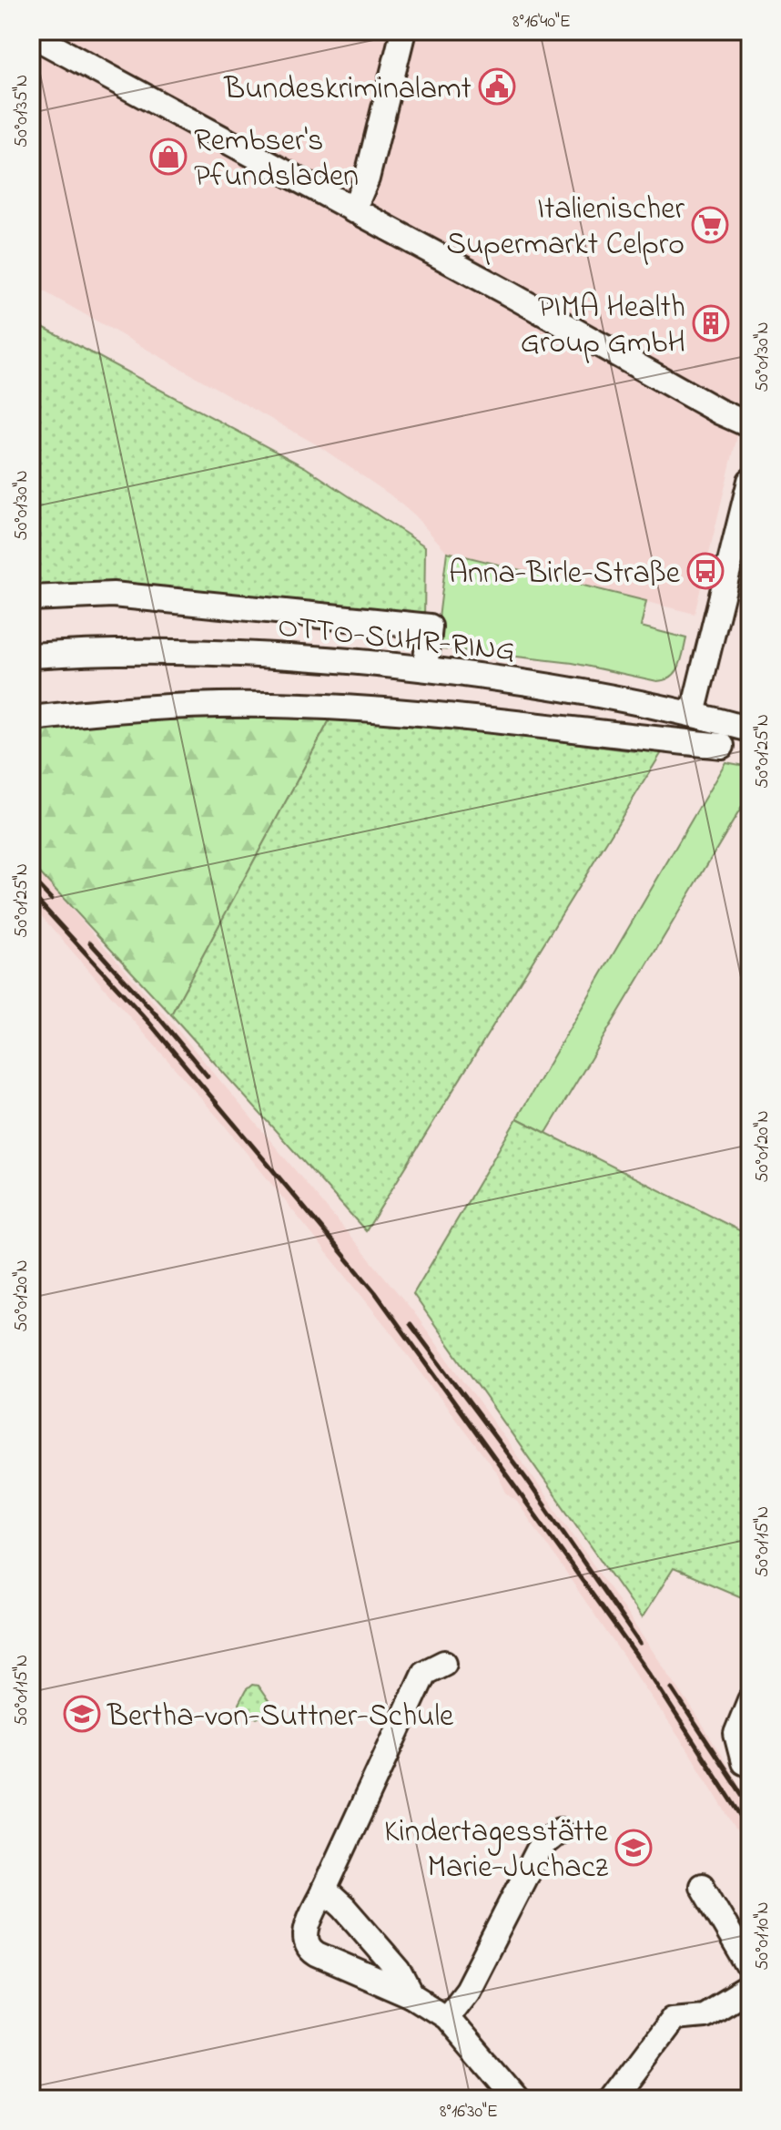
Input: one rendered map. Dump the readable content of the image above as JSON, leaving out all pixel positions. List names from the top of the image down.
{
  "streets": {
    "street": ["OTTO-SUHR-RING"]
  },
  "places": {
    "public building": ["Bundeskriminalamt"],
    "shop": ["Rembser's Pfundsladen"],
    "supermarket": ["Italienischer Supermarkt Celpro"],
    "building": ["PIMA Health Group GmbH"],
    "bus stop": ["Anna-Birle-Straße"],
    "school or university": ["Bertha-von-Suttner-Schule", "Kindertagesstätte Marie-Juchacz"]
  },
  "coordinates": [
    "8°16'40\"E",
    "50°01'35\"N",
    "50°01'30\"N",
    "50°01'25\"N",
    "50°01'20\"N",
    "50°01'15\"N",
    "50°01'10\"N",
    "8°16'30\"E"
  ]
}
